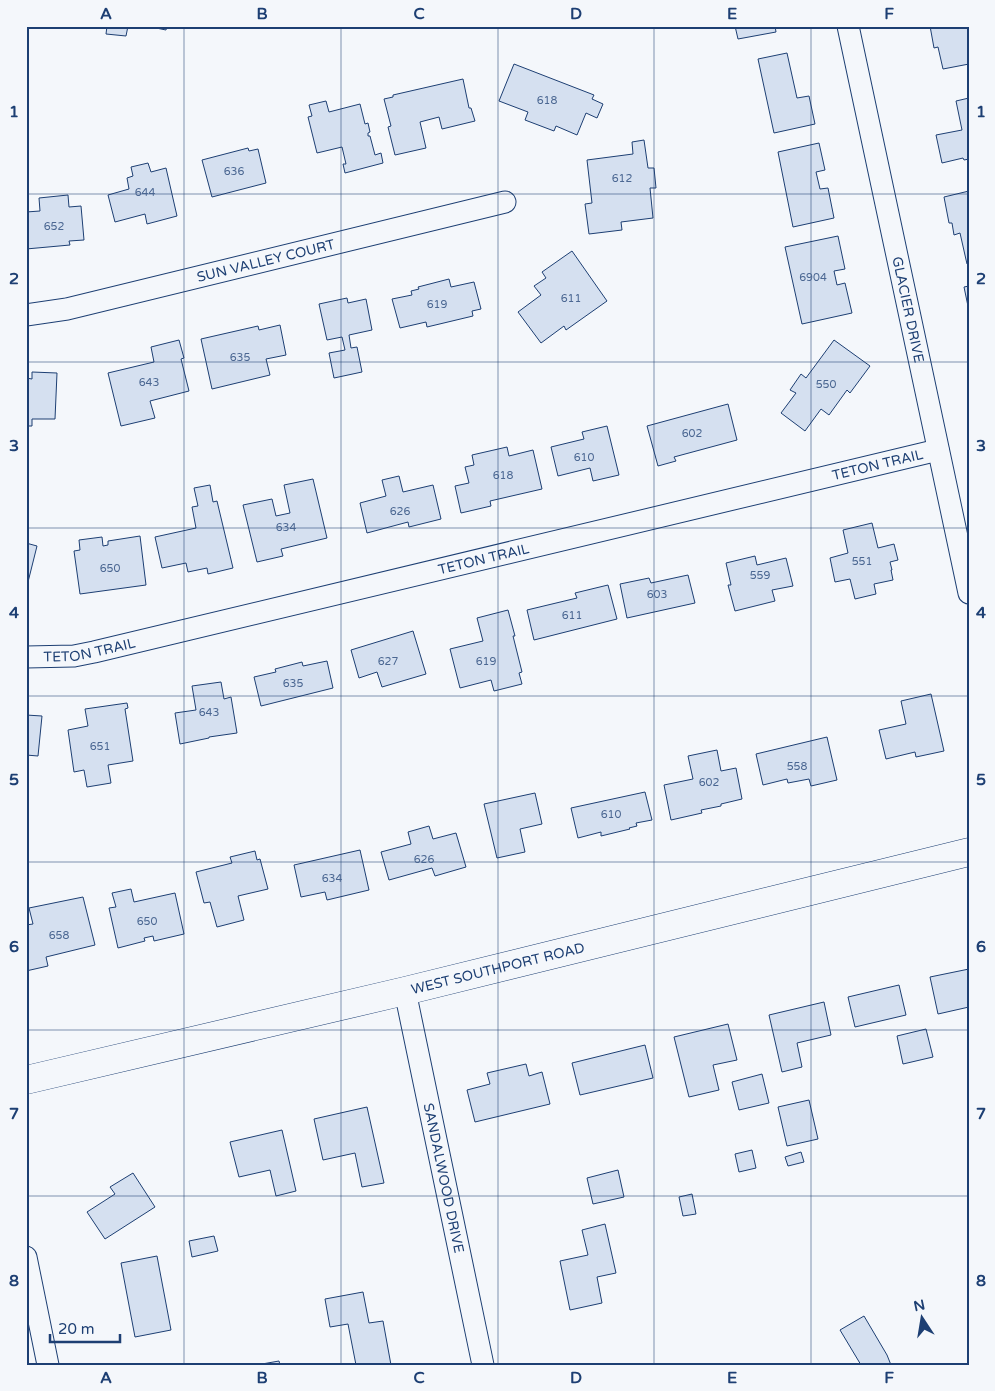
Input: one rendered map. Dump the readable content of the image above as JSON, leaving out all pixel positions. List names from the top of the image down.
{
  "streets": {
    "main road": ["WEST SOUTHPORT ROAD"],
    "street": [
      "SUN VALLEY COURT",
      "GLACIER DRIVE",
      "TETON TRAIL",
      "SANDALWOOD DRIVE"
    ]
  },
  "crossings": [
    ["GLACIER DRIVE", "TETON TRAIL"],
    ["WEST SOUTHPORT ROAD", "SANDALWOOD DRIVE"]
  ],
  "house_numbers": [
    "618",
    "636",
    "612",
    "644",
    "652",
    "6904",
    "611",
    "619",
    "635",
    "643",
    "550",
    "602",
    "610",
    "618",
    "626",
    "634",
    "551",
    "650",
    "559",
    "603",
    "611",
    "627",
    "619",
    "635",
    "643",
    "651",
    "558",
    "602",
    "610",
    "626",
    "634",
    "650",
    "658"
  ],
  "scale_bar": "20 m",
  "north": "top",
  "grid": {
    "columns": [
      "A",
      "B",
      "C",
      "D",
      "E",
      "F"
    ],
    "rows": [
      "1",
      "2",
      "3",
      "4",
      "5",
      "6",
      "7",
      "8"
    ]
  }
}
